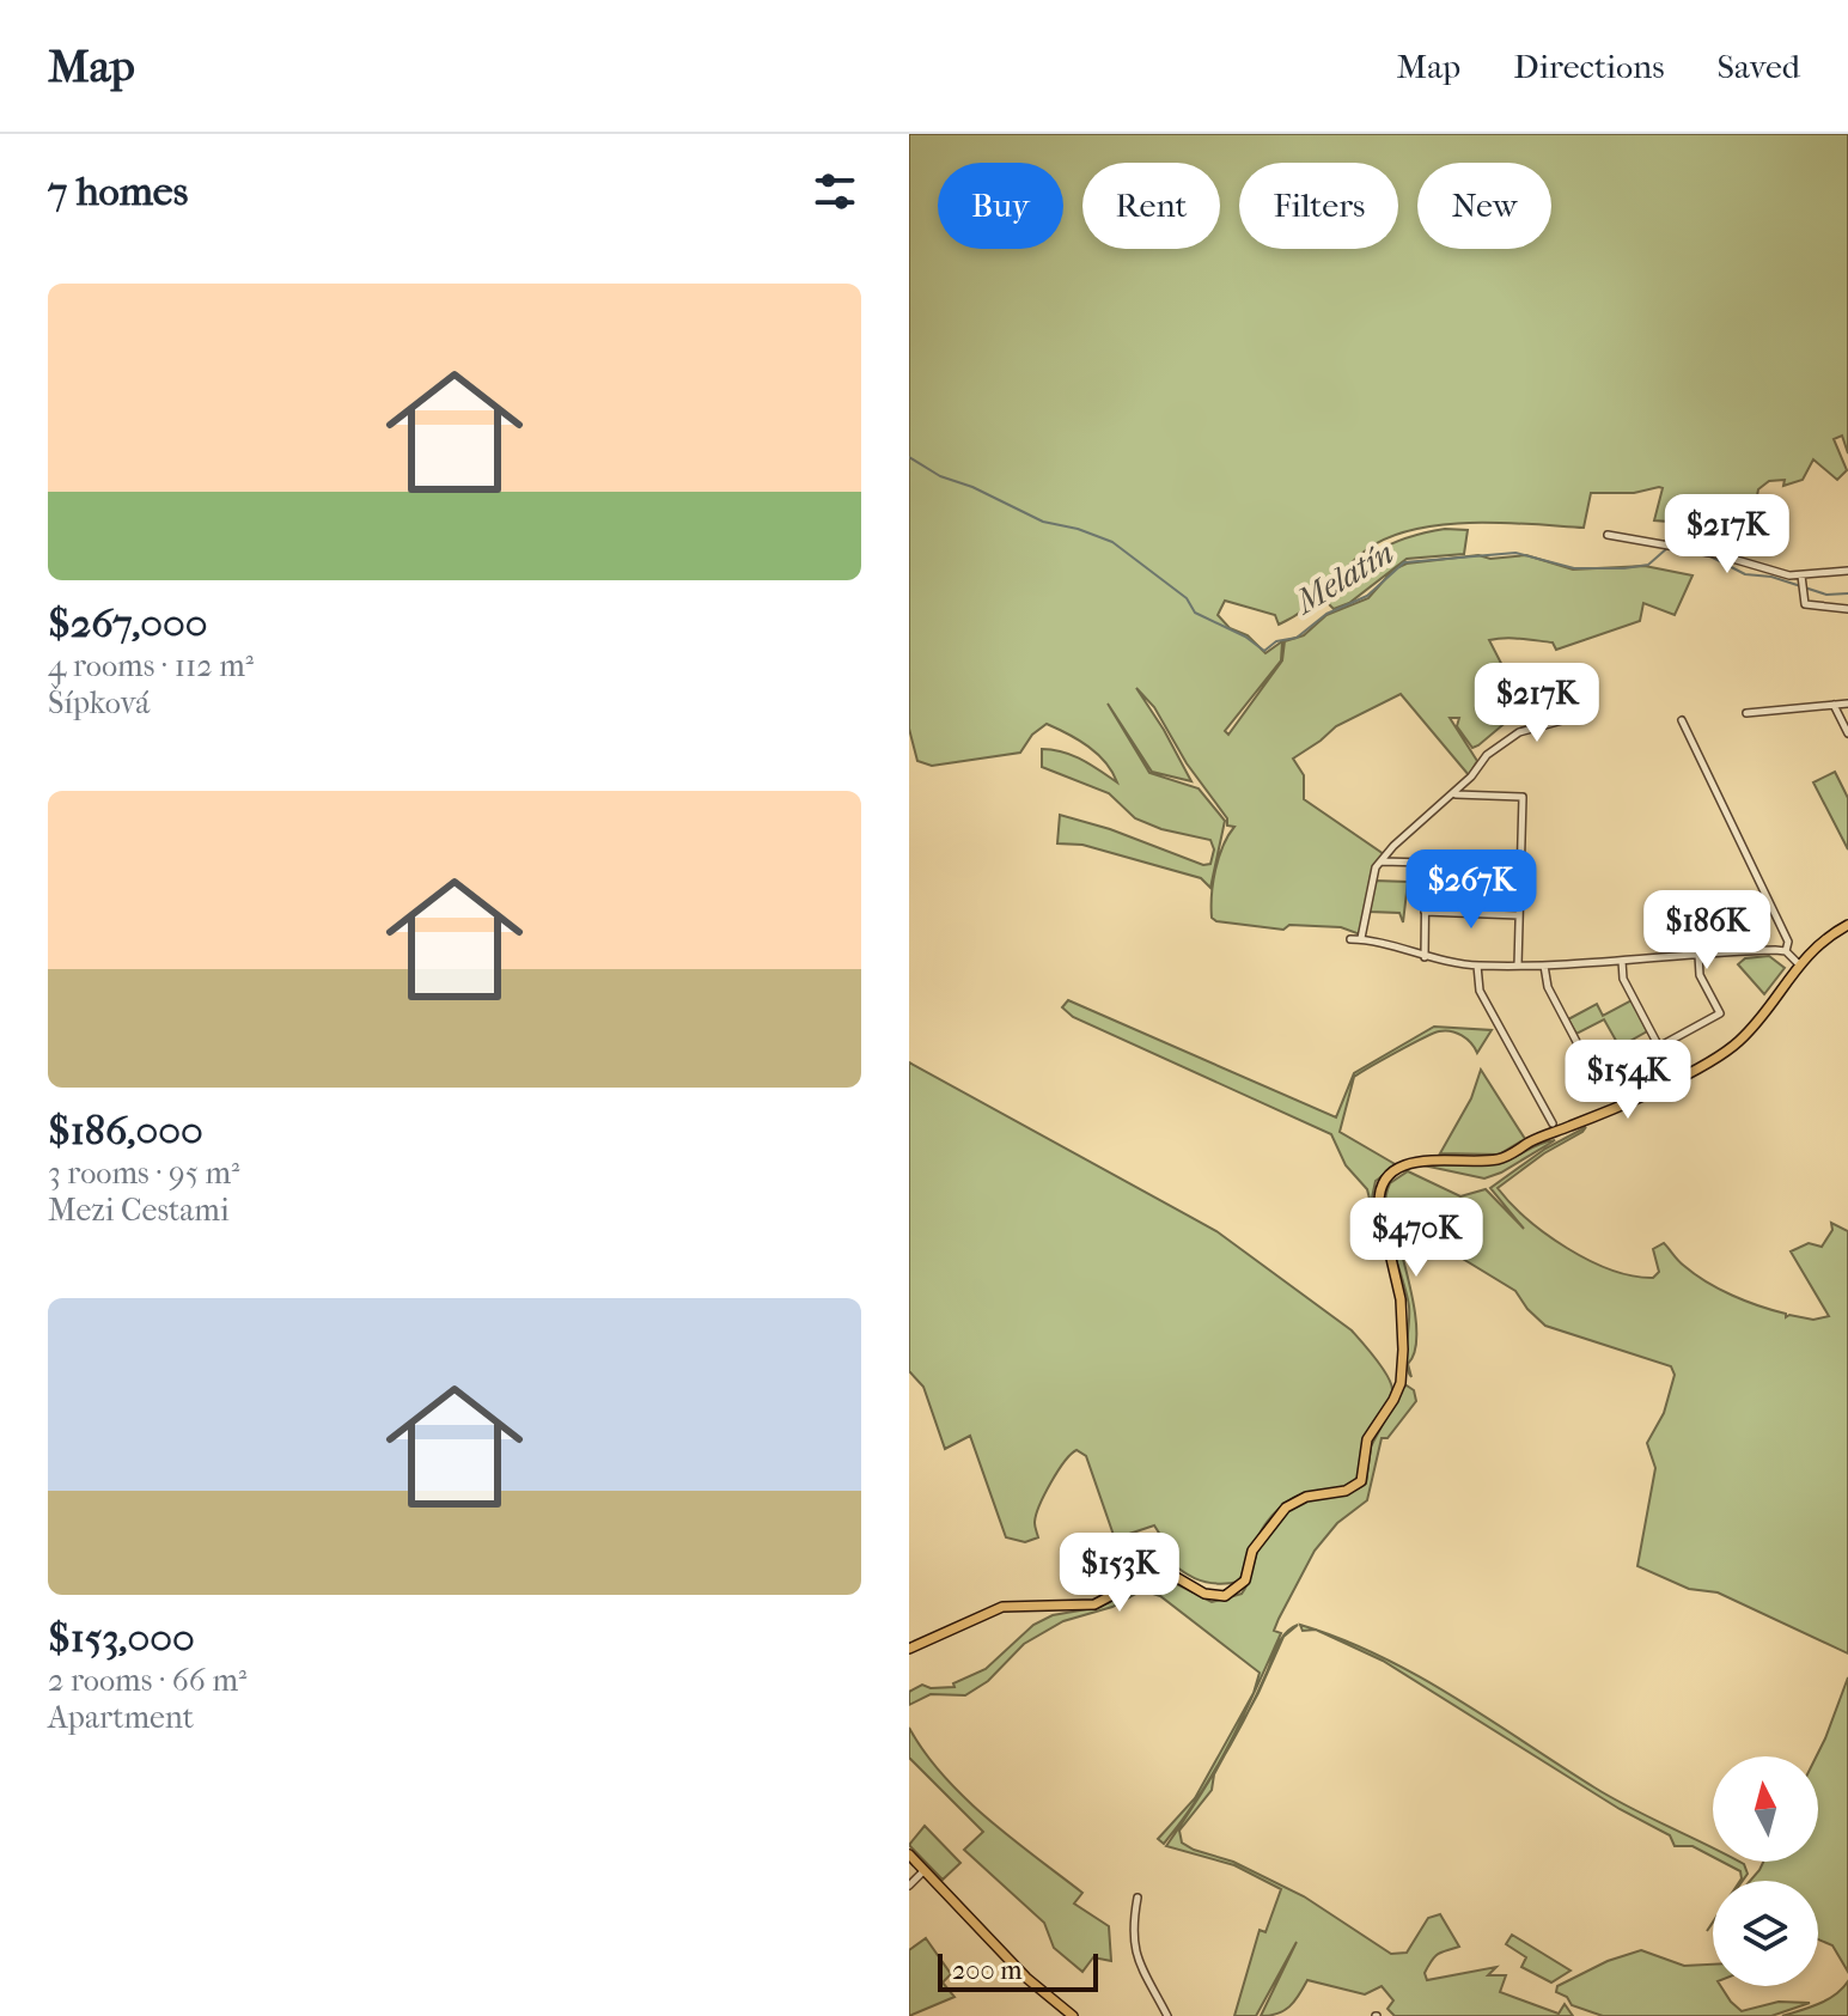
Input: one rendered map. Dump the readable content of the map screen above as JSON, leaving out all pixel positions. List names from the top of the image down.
{
  "water": ["Melatín"],
  "scale_bar": "200 m",
  "north": "top",
  "page": {
    "header": "Map",
    "nav": ["Map", "Directions", "Saved"],
    "heading": "7 homes",
    "chip": [
      "Buy",
      "Rent",
      "Filters",
      "New"
    ],
    "list": [
      {
        "name": "$267,000",
        "note": "4 rooms · 112 m² · Šípková"
      },
      {
        "name": "$186,000",
        "note": "3 rooms · 95 m² · Mezi Cestami"
      },
      {
        "name": "$153,000",
        "note": "2 rooms · 66 m² · Apartment"
      }
    ],
    "price": [
      "$217K",
      "$217K",
      "$267K",
      "$186K",
      "$154K",
      "$470K",
      "$153K"
    ],
    "scale": "200 m"
  }
}
